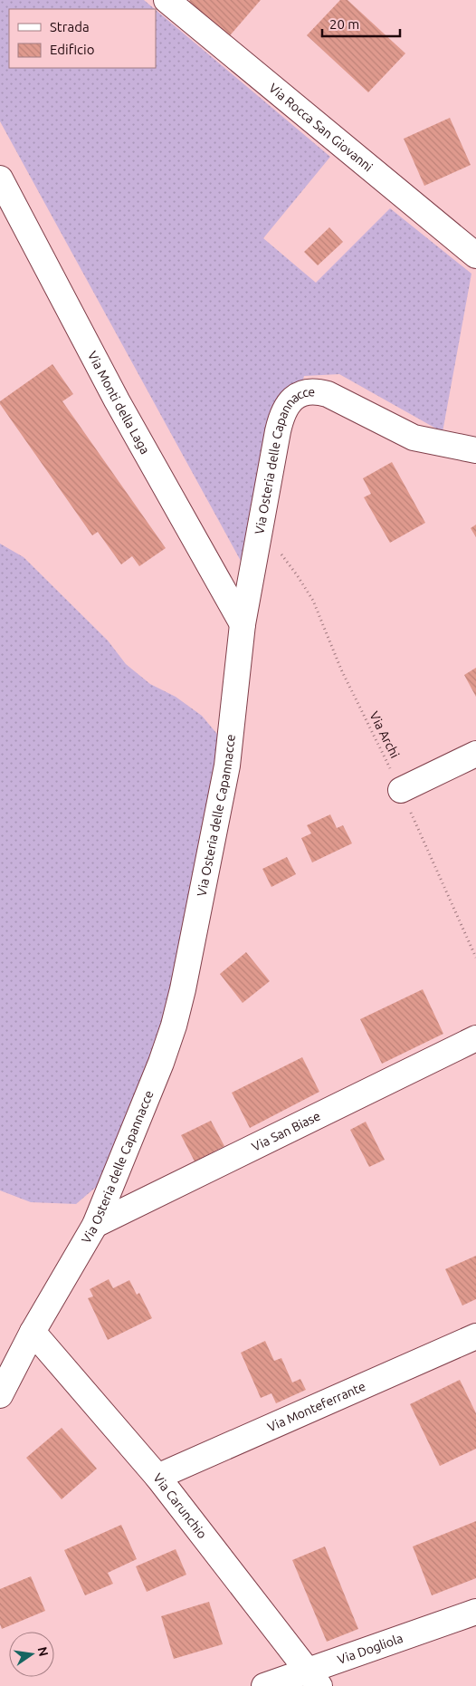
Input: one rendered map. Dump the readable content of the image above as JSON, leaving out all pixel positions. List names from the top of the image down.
{
  "streets": {
    "street": [
      "Via Rocca San Giovanni",
      "Via Monti della Laga",
      "Via Osteria delle Capannacce",
      "Via San Biase",
      "Via Monteferrante",
      "Via Carunchio",
      "Via Dogliola"
    ],
    "path": ["Via Archi"]
  },
  "crossings": [
    ["Via Monti della Laga", "Via Osteria delle Capannacce"],
    ["Via Osteria delle Capannacce", "Via Archi"],
    ["Via Osteria delle Capannacce", "Via San Biase"],
    ["Via Osteria delle Capannacce", "Via Carunchio"],
    ["Via Monteferrante", "Via Carunchio"],
    ["Via Carunchio", "Via Dogliola"]
  ],
  "legend": ["Strada", "Edificio"],
  "scale_bar": "20 m",
  "north": "right"
}
